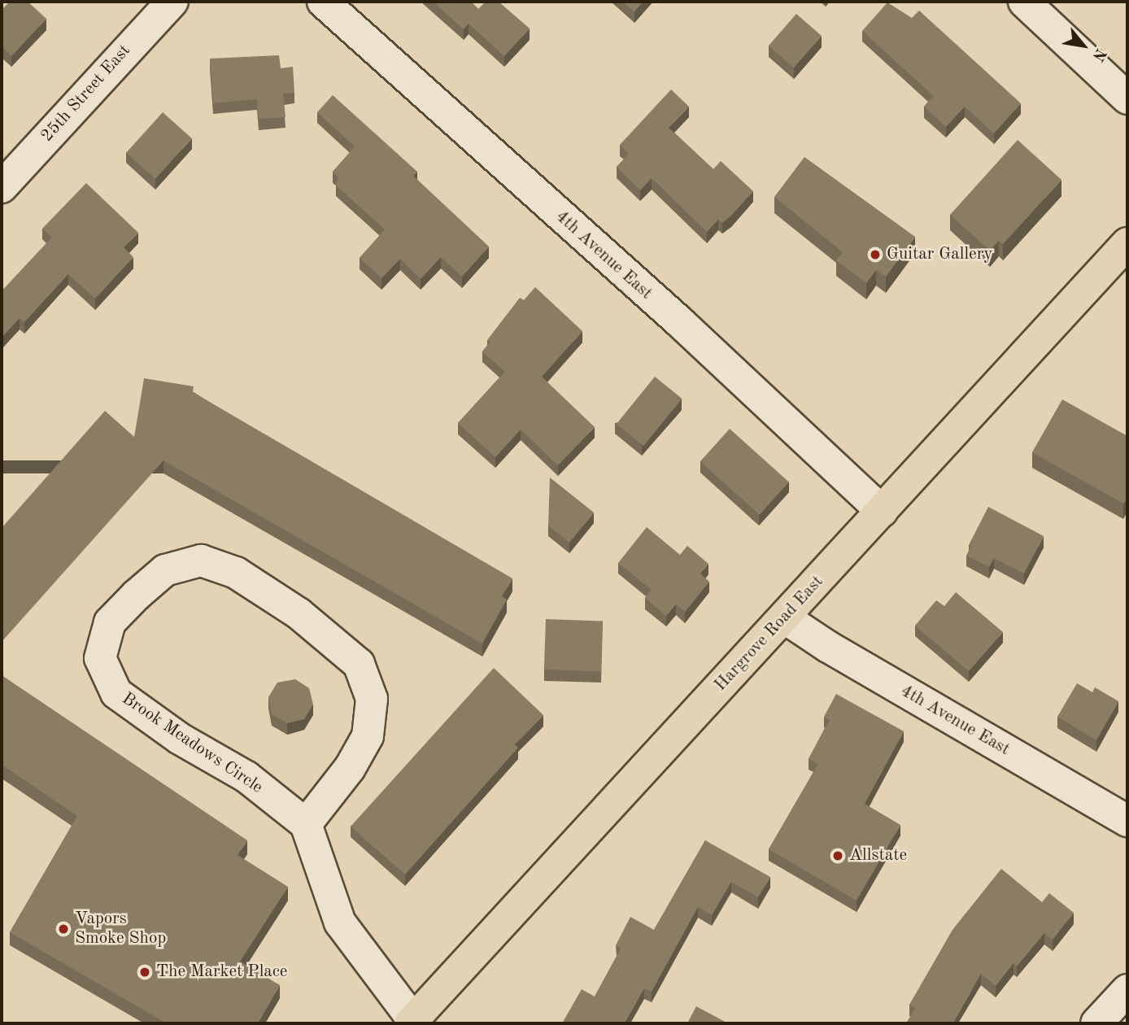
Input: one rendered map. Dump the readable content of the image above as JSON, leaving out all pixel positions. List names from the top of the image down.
{
  "streets": {
    "main road": ["Hargrove Road East"],
    "street": ["25th Street East", "4th Avenue East", "Brook Meadows Circle"]
  },
  "crossings": [
    ["4th Avenue East", "Hargrove Road East"]
  ],
  "places": [
    "Guitar Gallery",
    "Allstate",
    "Vapors Smoke Shop",
    "The Market Place"
  ],
  "north": "bottom right"
}
